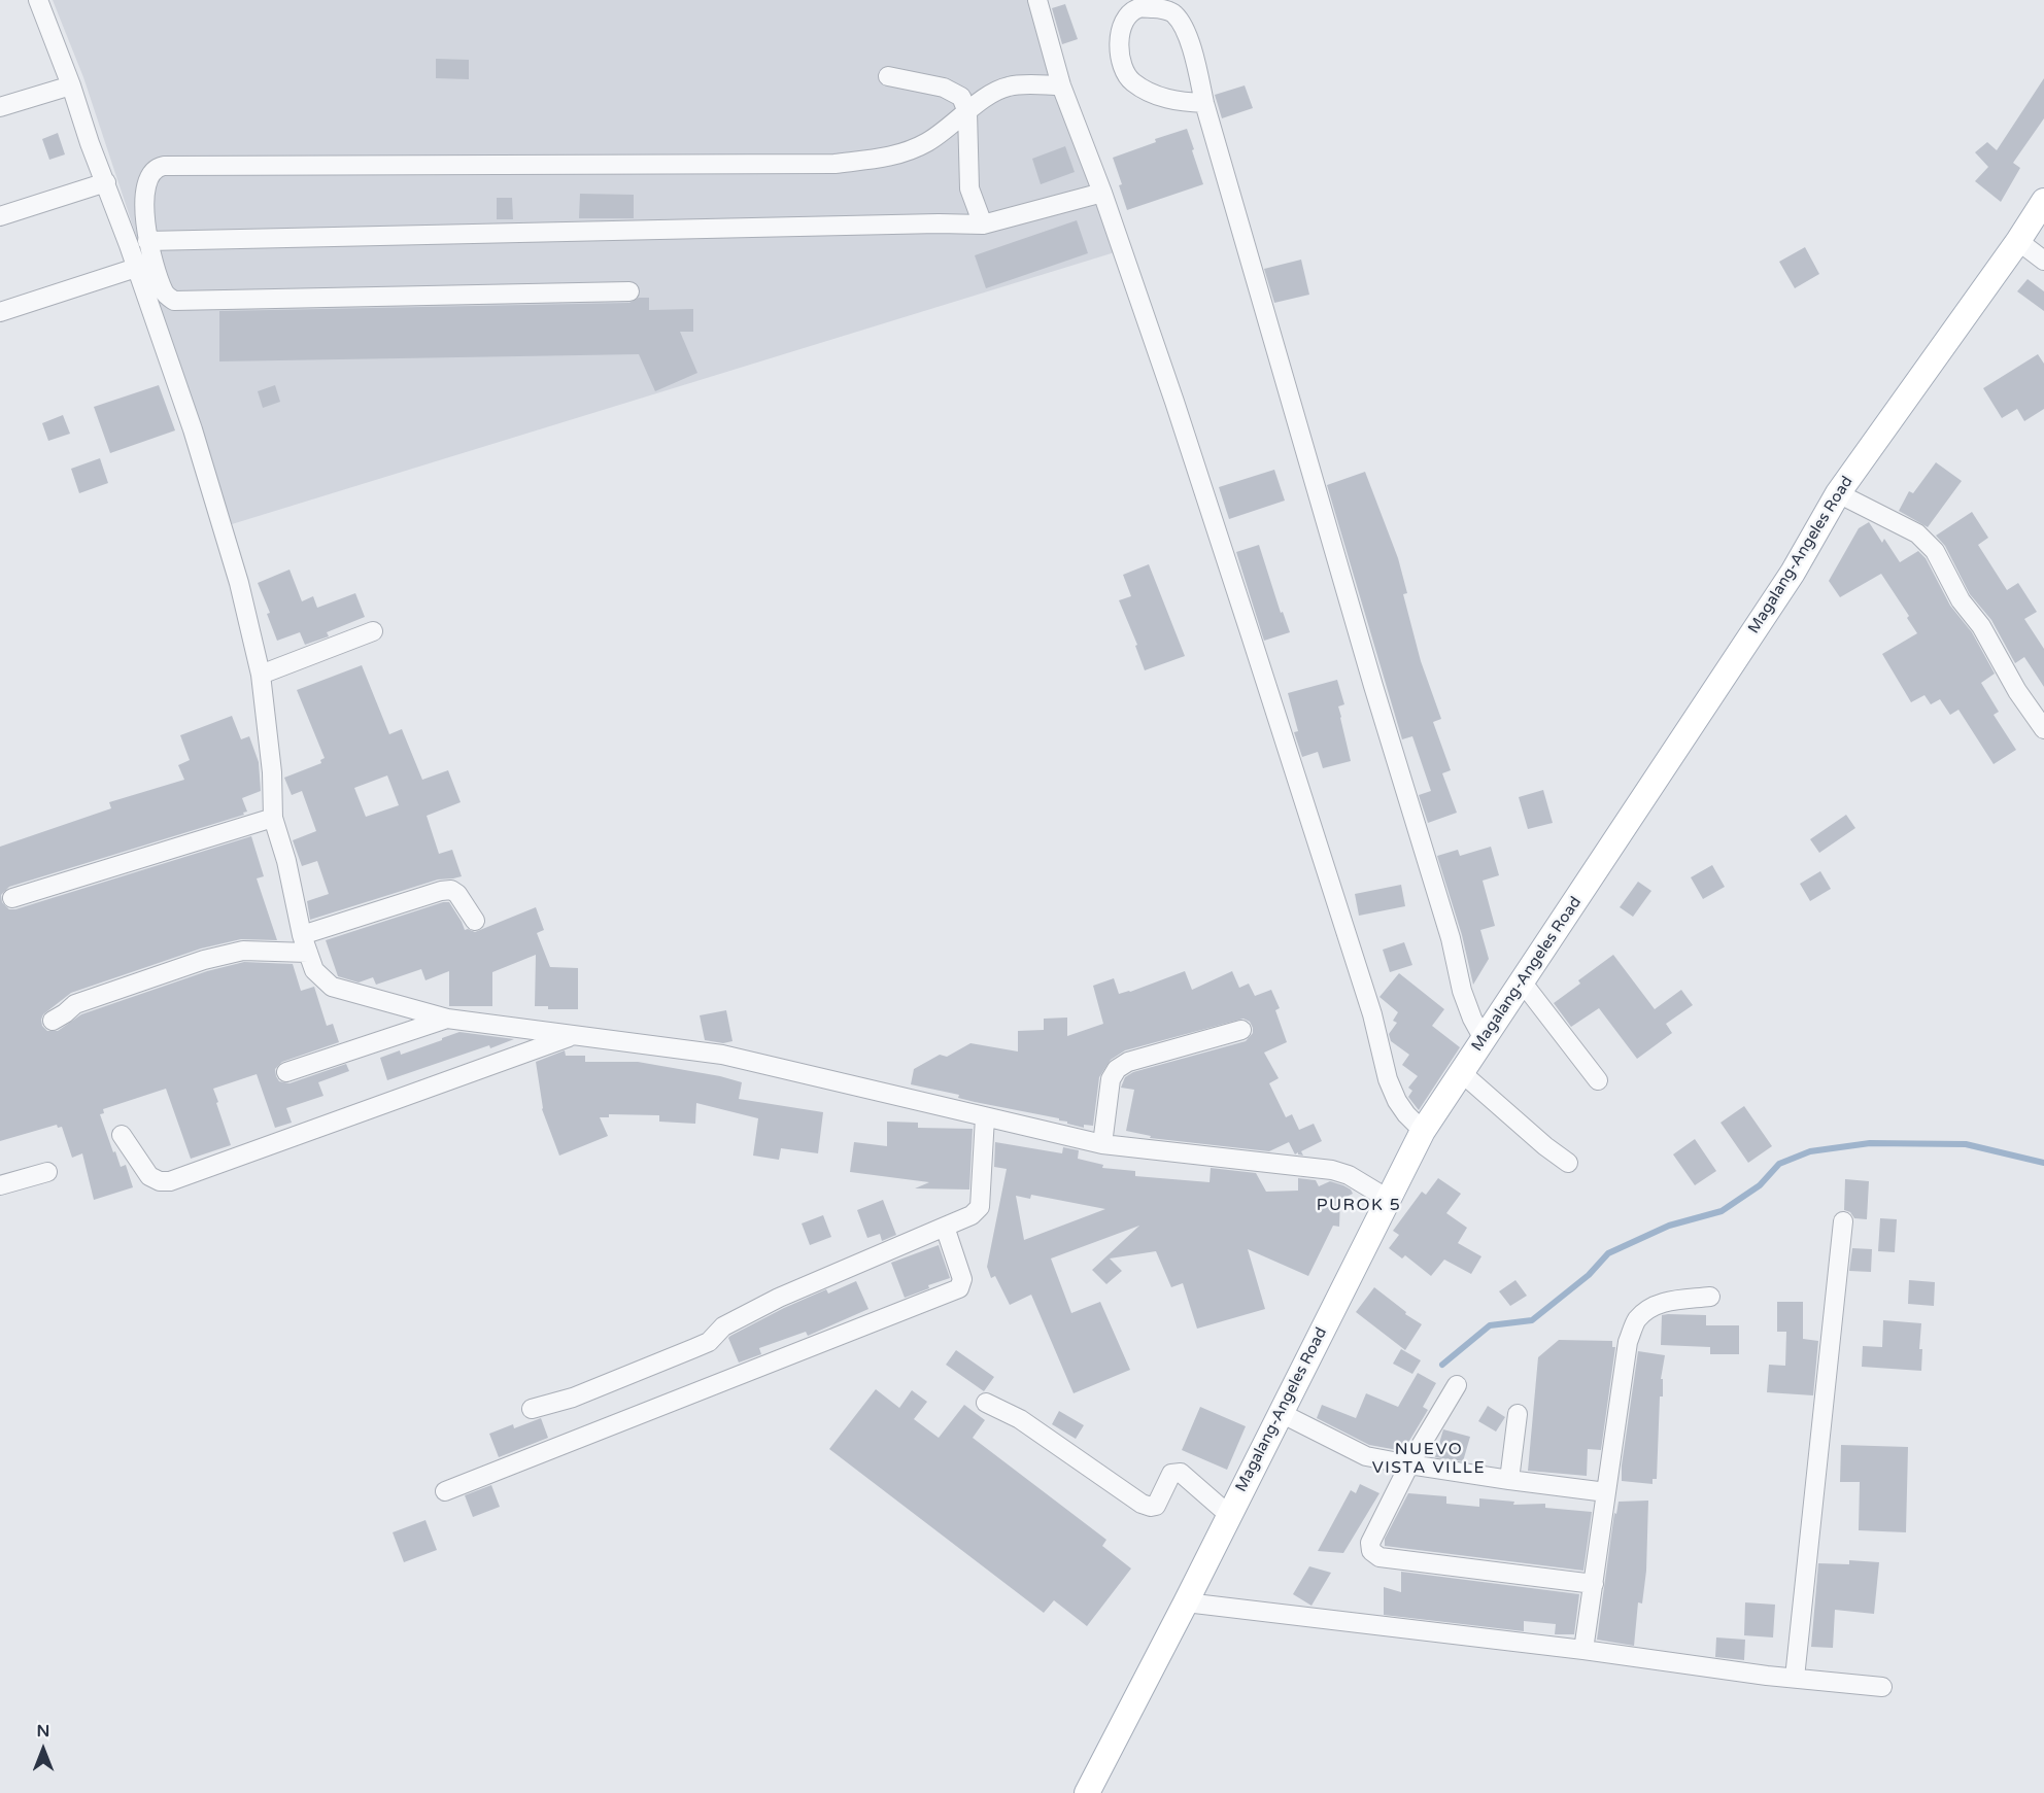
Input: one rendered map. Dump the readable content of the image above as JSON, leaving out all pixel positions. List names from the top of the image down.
{
  "streets": {
    "main road": ["Magalang-Angeles Road"]
  },
  "districts": ["PUROK 5", "NUEVO VISTA VILLE"],
  "north": "top"
}
